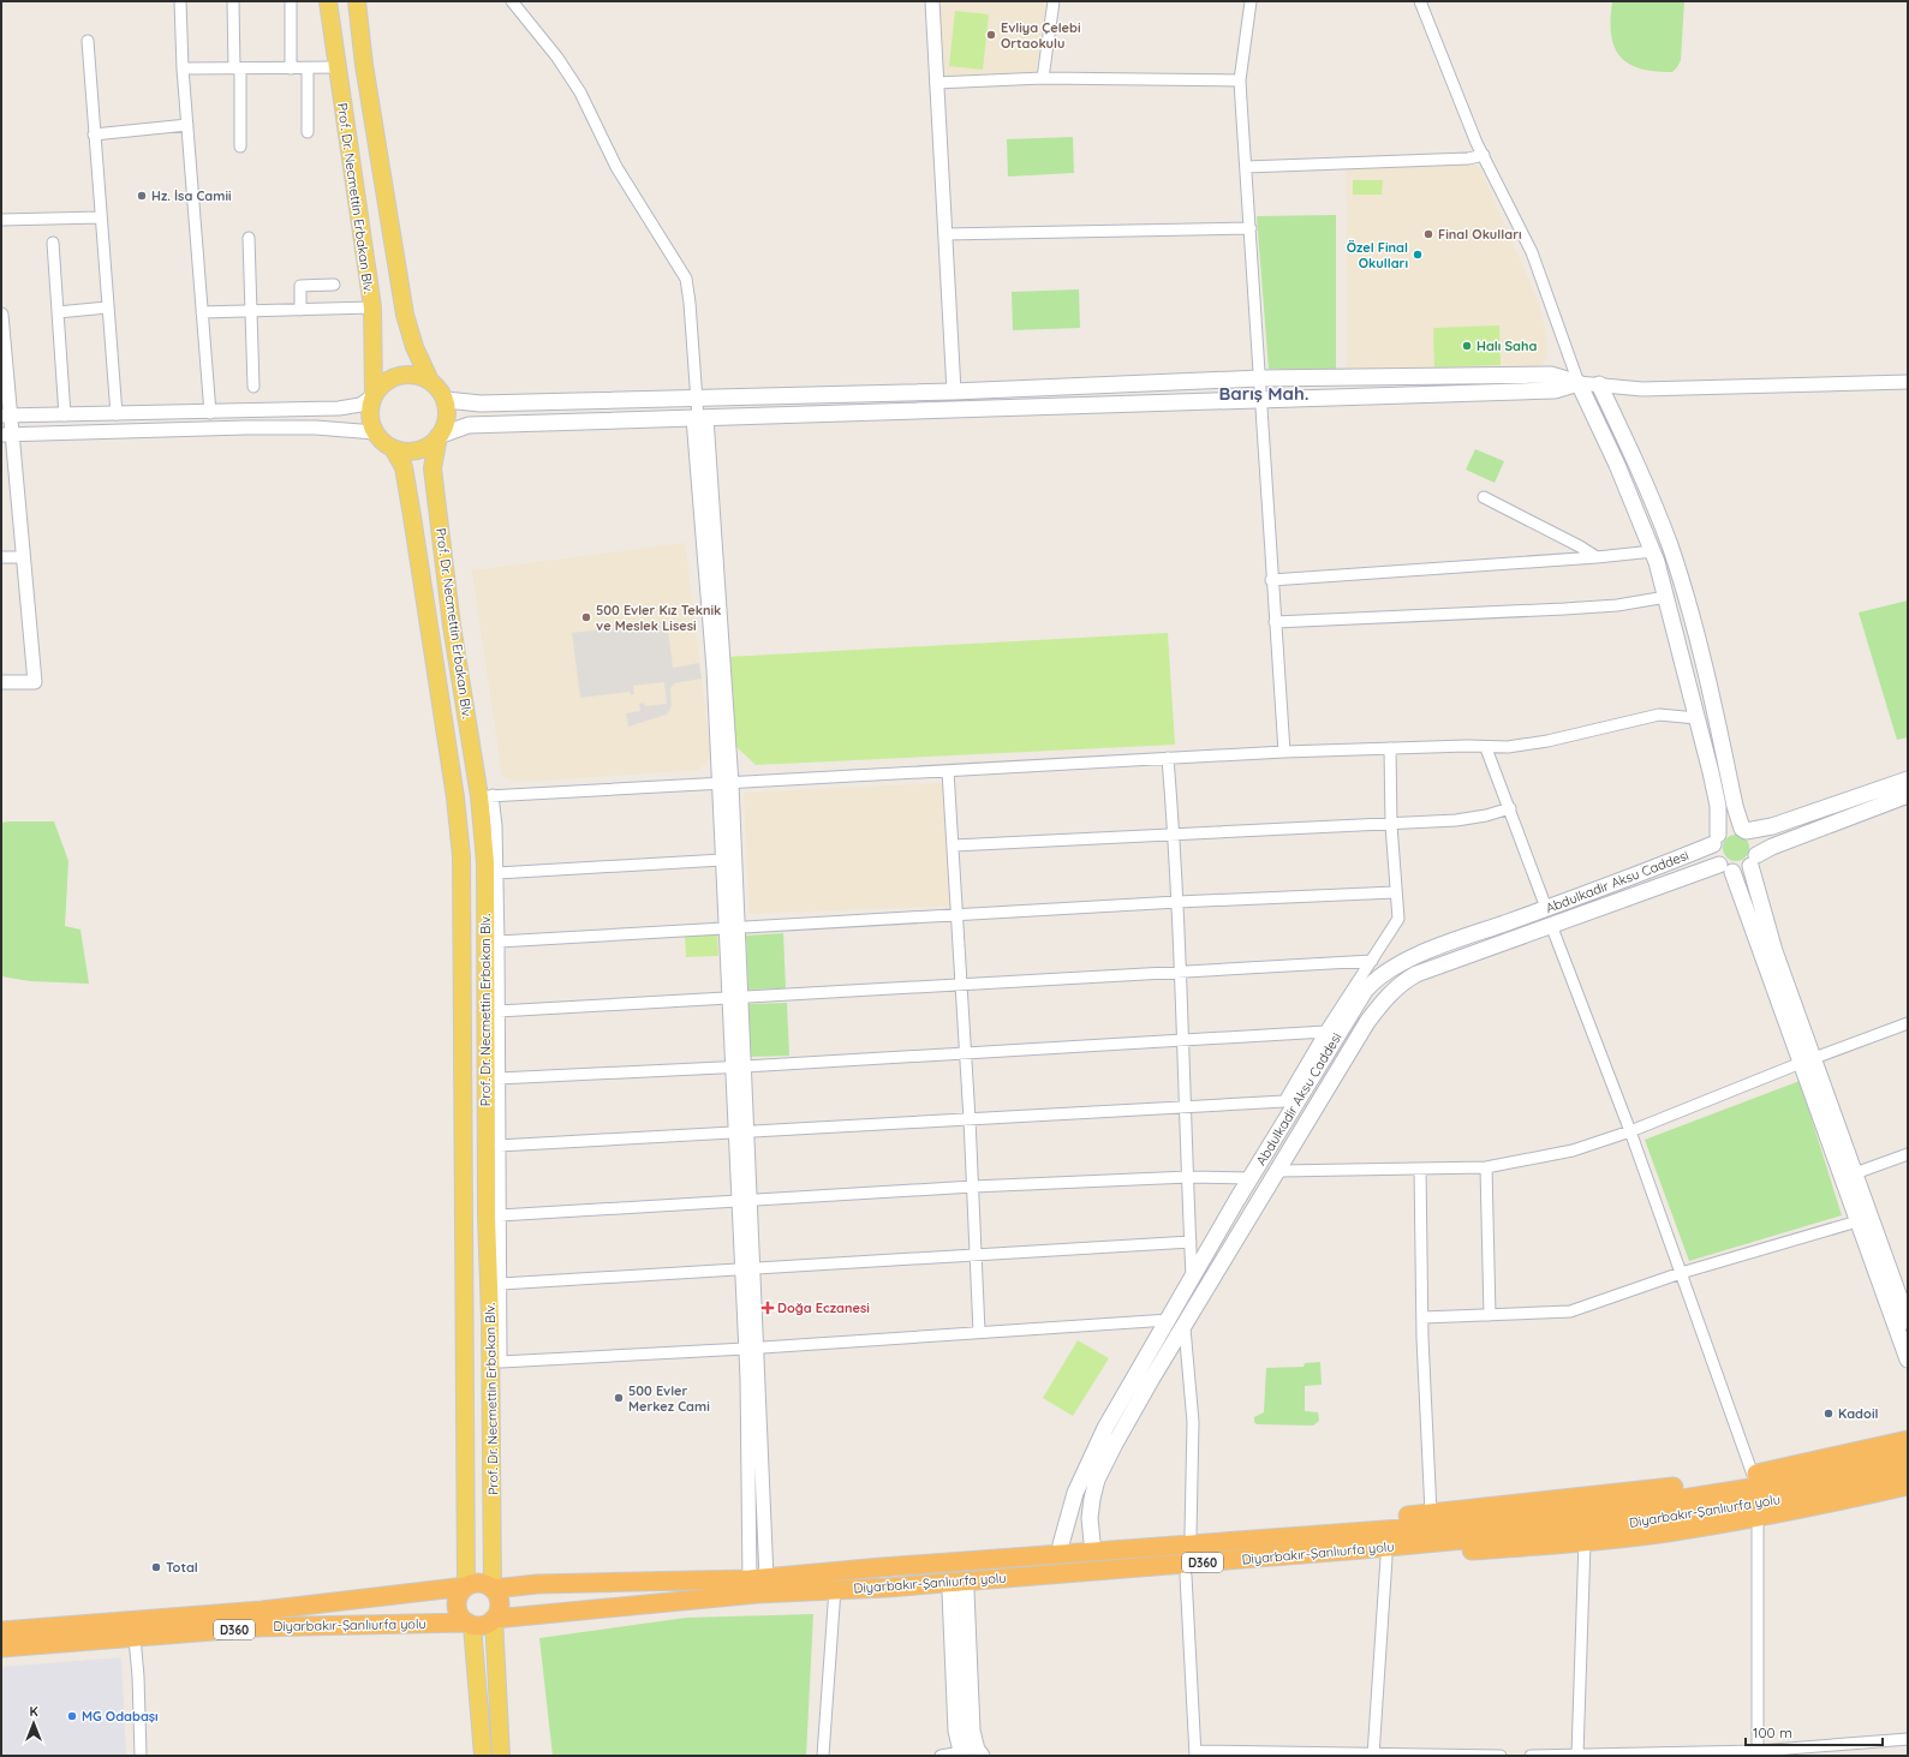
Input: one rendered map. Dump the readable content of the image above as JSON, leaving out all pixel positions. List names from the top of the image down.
{
  "streets": {
    "highway": ["Diyarbakır-Şanlıurfa yolu", "D360"],
    "main road": ["Prof. Dr. Necmettin Erbakan Blv.", "Abdulkadir Aksu Caddesi"]
  },
  "crossings": [
    ["Prof. Dr. Necmettin Erbakan Blv.", "Diyarbakır-Şanlıurfa yolu"],
    ["Prof. Dr. Necmettin Erbakan Blv.", "D360"],
    ["Diyarbakır-Şanlıurfa yolu", "D360"]
  ],
  "districts": ["Barış Mah."],
  "places": {
    "other": [
      "Evliya Çelebi Ortaokulu",
      "Hz. İsa Camii",
      "Final Okulları",
      "Özel Final Okulları",
      "Halı Saha",
      "500 Evler Kız Teknik ve Meslek Lisesi",
      "500 Evler Merkez Cami",
      "Kadoil",
      "Total",
      "MG Odabaşı"
    ],
    "health": ["Doğa Eczanesi"]
  },
  "scale_bar": "100 m",
  "north": "top"
}
